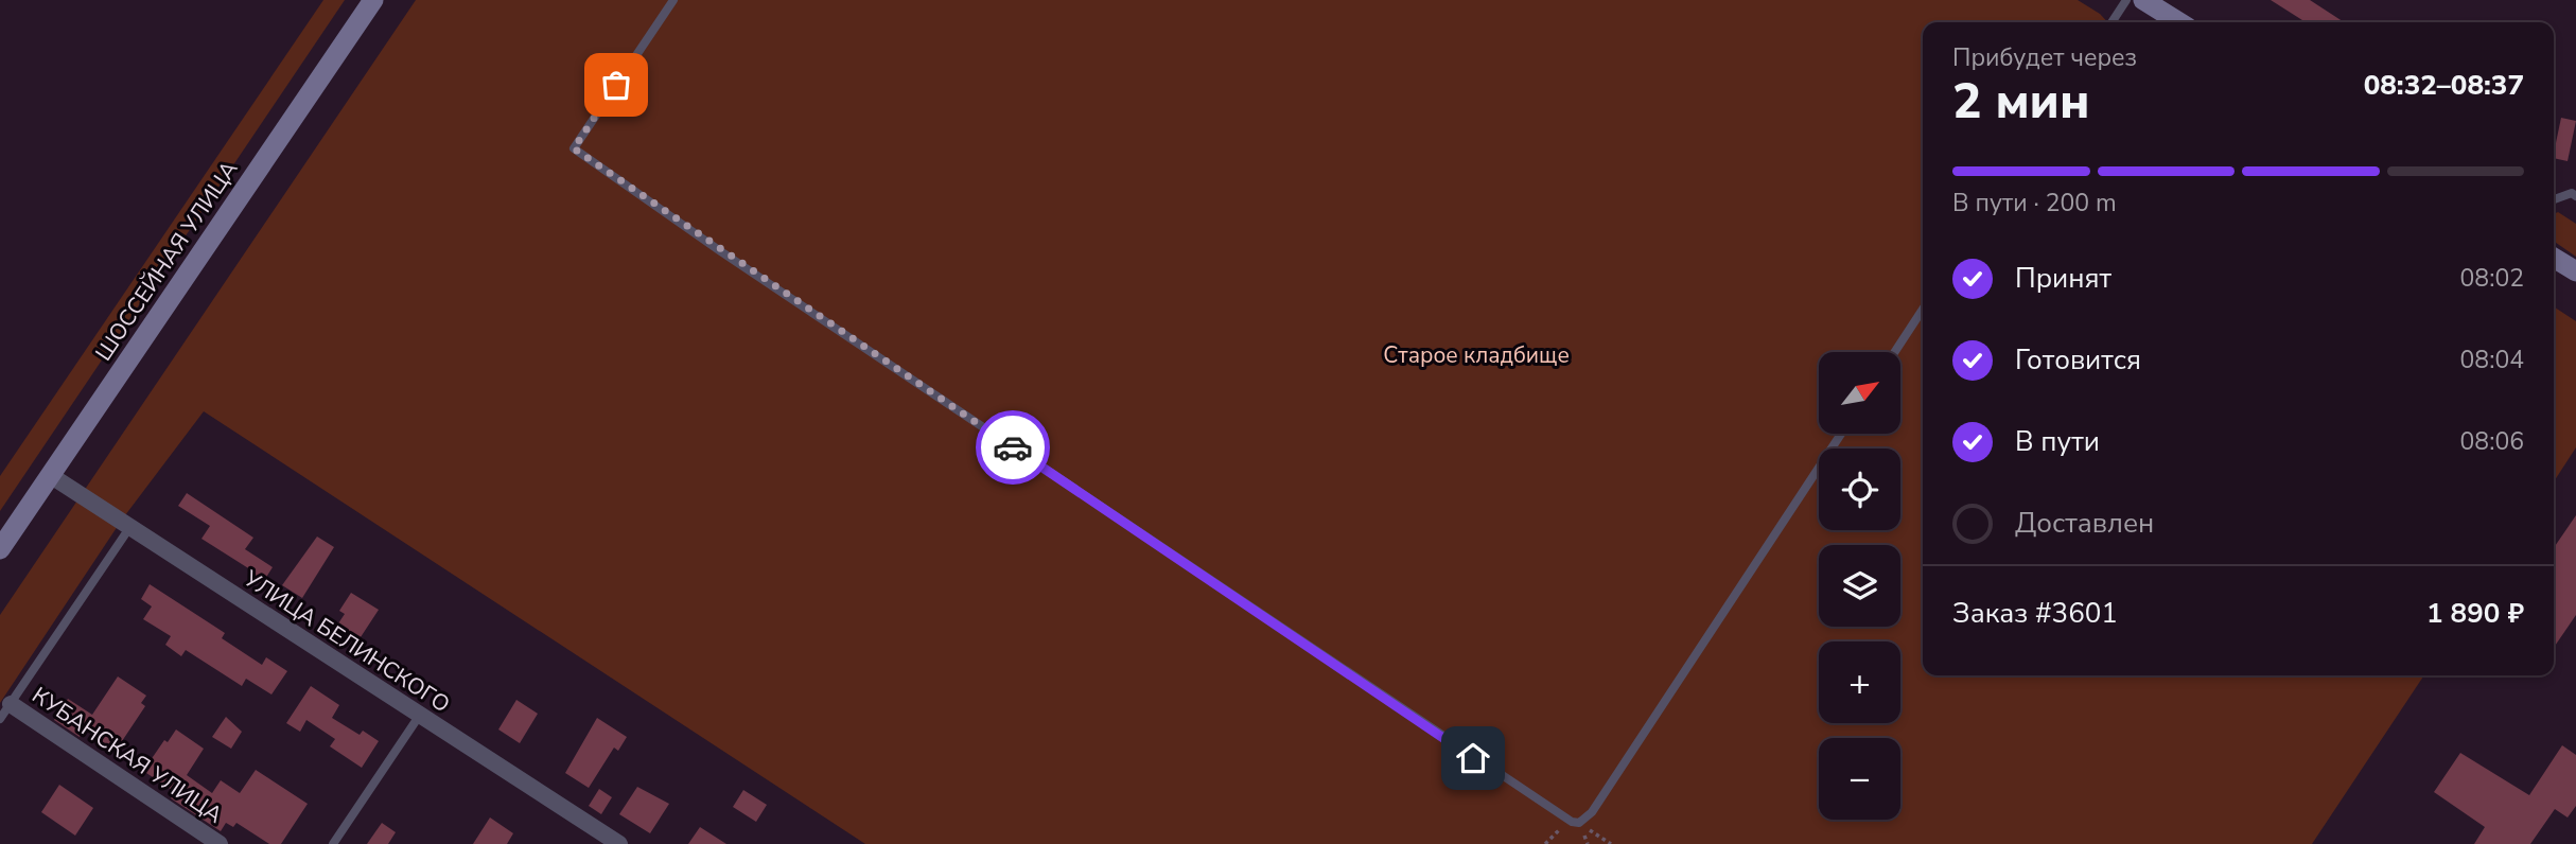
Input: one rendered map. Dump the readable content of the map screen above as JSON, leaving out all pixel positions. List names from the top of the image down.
{
  "streets": {
    "main road": ["ШОССЕЙНАЯ УЛИЦА"],
    "street": ["УЛИЦА БЕЛИНСКОГО", "КУБАНСКАЯ УЛИЦА"]
  },
  "crossings": [
    ["ШОССЕЙНАЯ УЛИЦА", "УЛИЦА БЕЛИНСКОГО"]
  ],
  "parks": ["Старое кладбище"],
  "north": "top right",
  "page": {
    "heading": ["2 мин", "Прибудет через", "08:32–08:37"],
    "panel": ["Заказ #3601", "1 890 ₽"],
    "bar": "В пути · 200 m",
    "list": [
      ["Принят", "08:02"],
      ["Готовится", "08:04"],
      ["В пути", "08:06"],
      "Доставлен"
    ],
    "map_buttons": ["+", "−"]
  }
}
